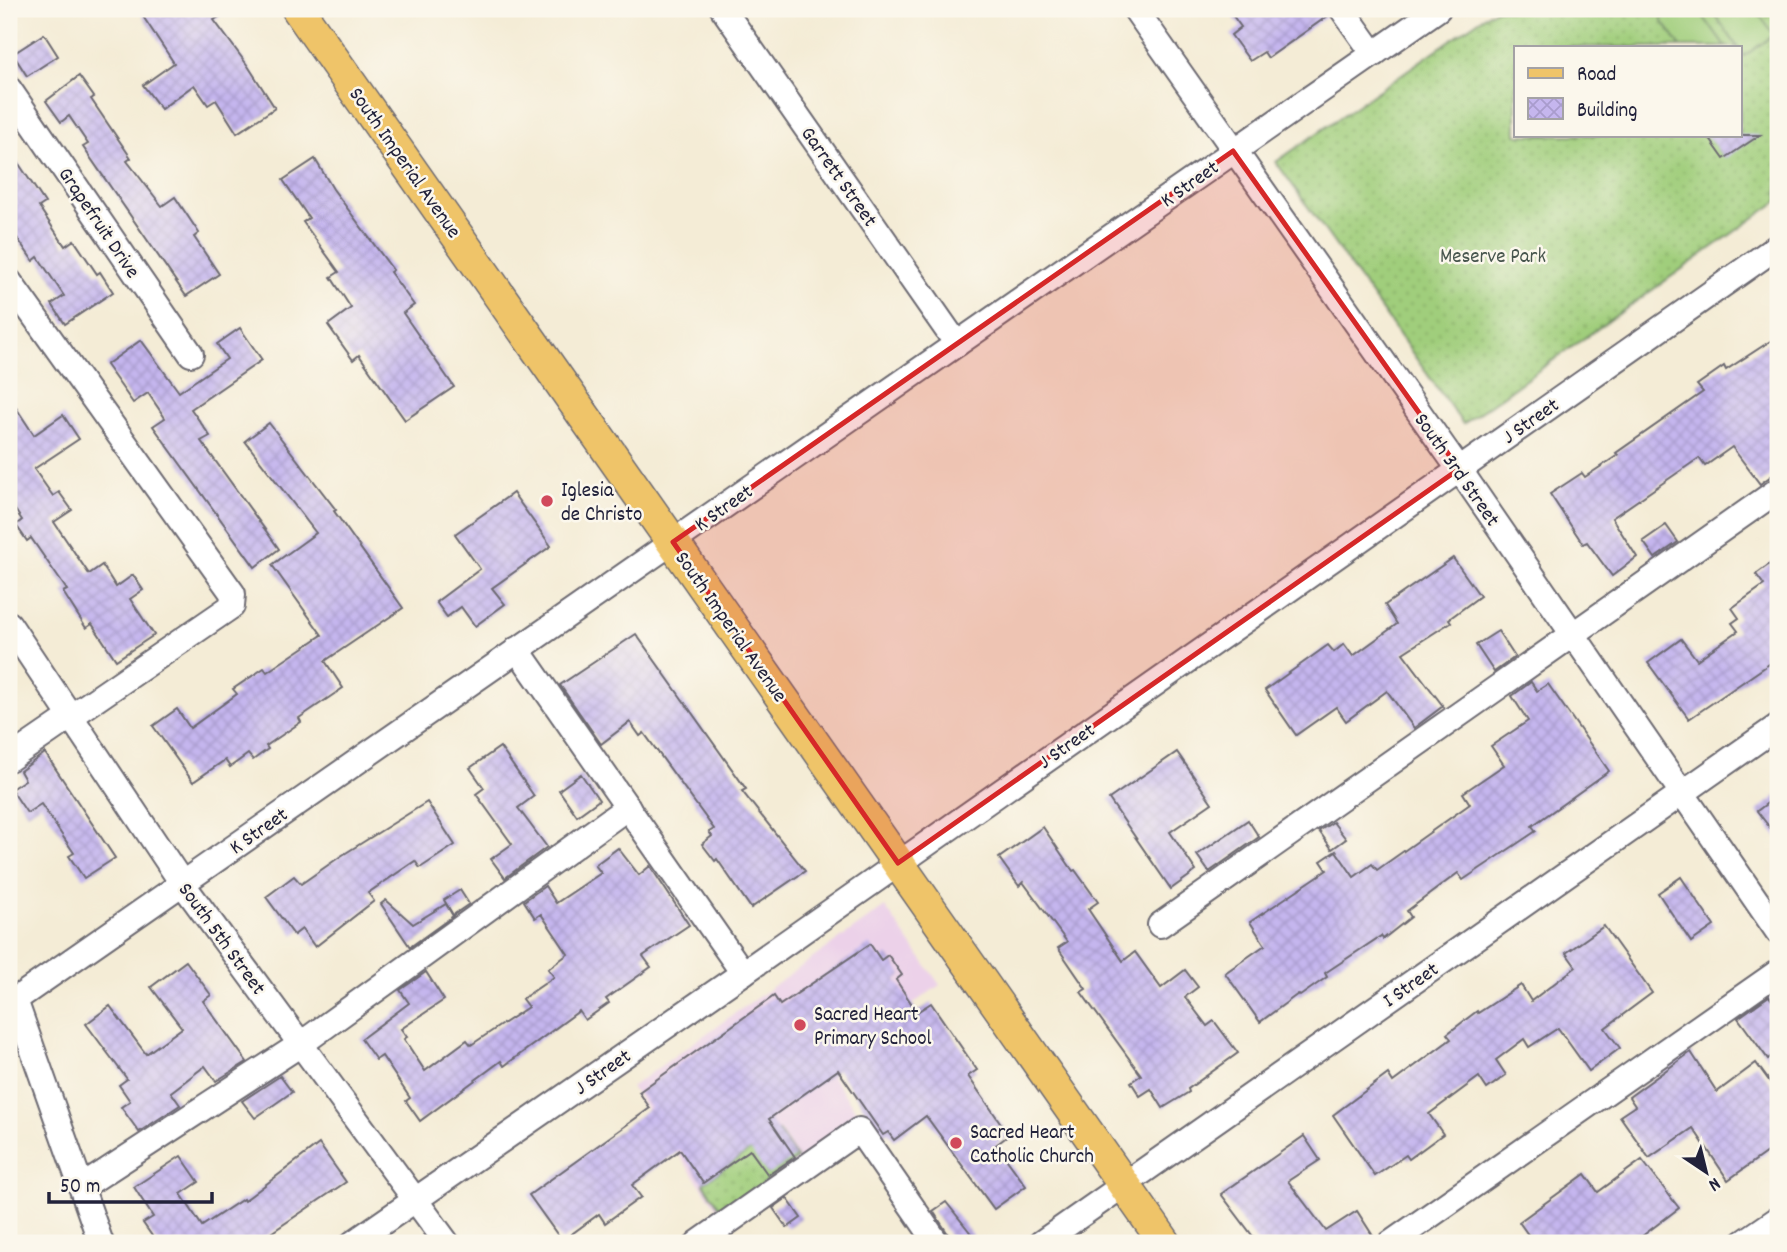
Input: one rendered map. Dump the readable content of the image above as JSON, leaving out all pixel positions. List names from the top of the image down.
{
  "streets": {
    "main road": ["South Imperial Avenue"],
    "street": [
      "Garrett Street",
      "K Street",
      "Grapefruit Drive",
      "J Street",
      "South 3rd Street",
      "South 5th Street",
      "I Street"
    ]
  },
  "crossings": [
    ["South Imperial Avenue", "K Street"],
    ["South Imperial Avenue", "J Street"],
    ["South Imperial Avenue", "I Street"],
    ["Garrett Street", "K Street"],
    ["K Street", "South 3rd Street"],
    ["K Street", "South 5th Street"],
    ["J Street", "South 3rd Street"],
    ["J Street", "South 5th Street"],
    ["South 3rd Street", "I Street"]
  ],
  "parks": ["Meserve Park"],
  "places": ["Iglesia de Christo", "Sacred Heart Primary School", "Sacred Heart Catholic Church"],
  "legend": ["Road", "Building"],
  "scale_bar": "50 m",
  "north": "bottom right"
}
